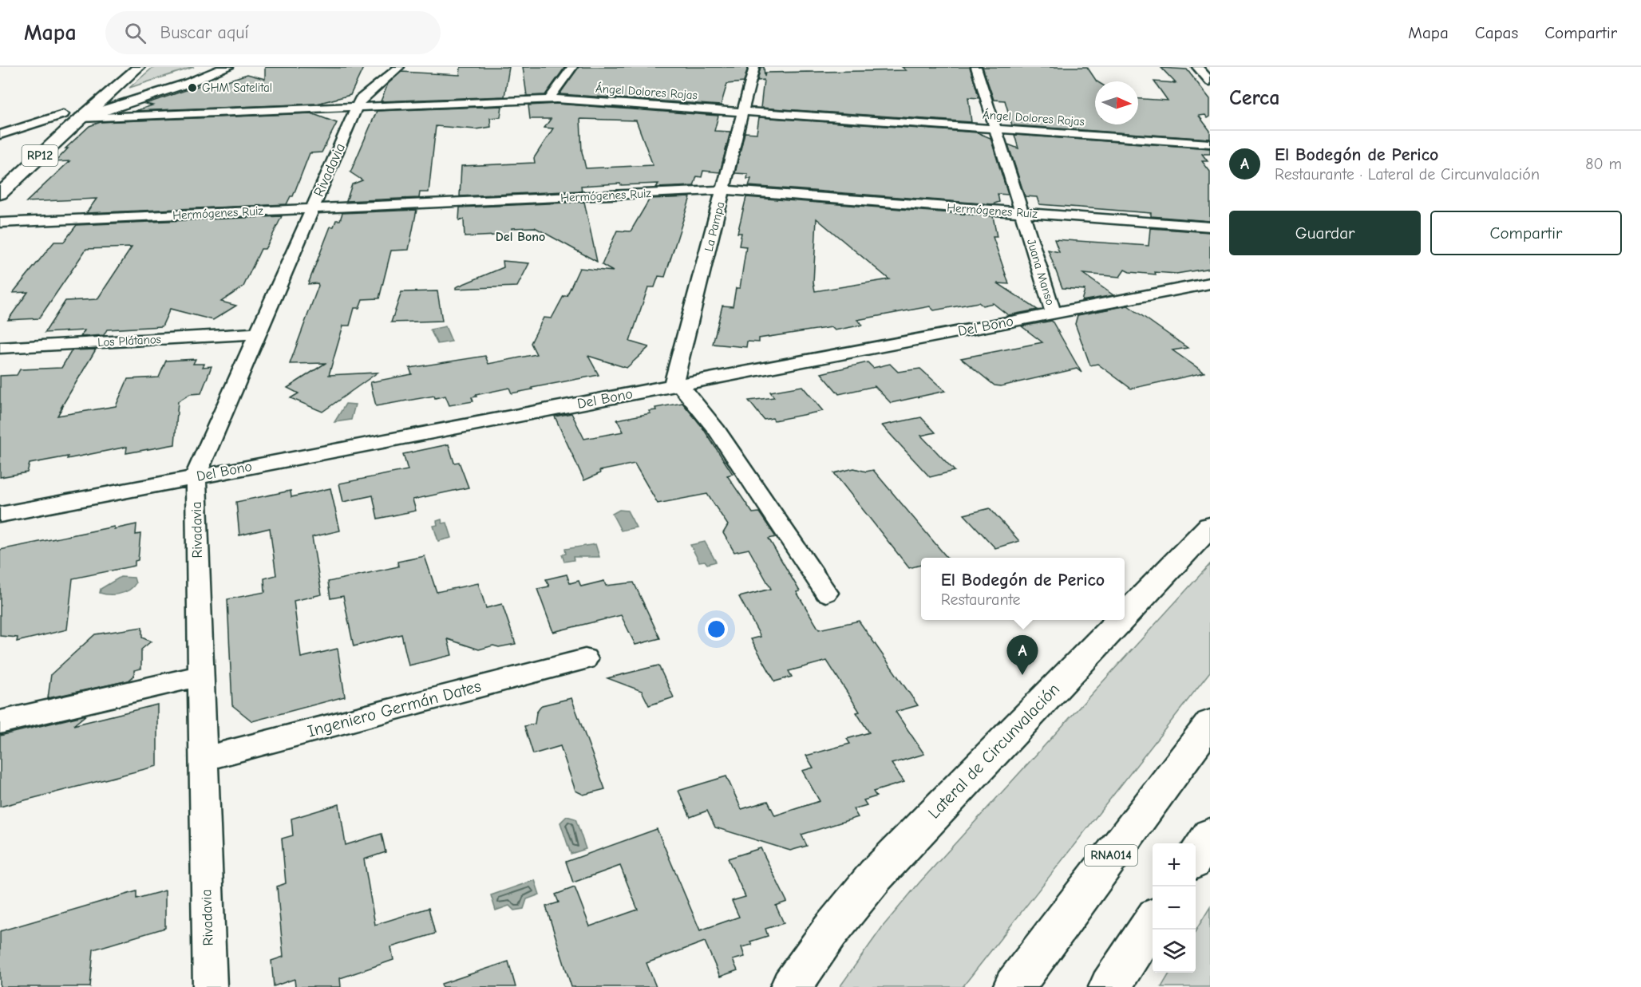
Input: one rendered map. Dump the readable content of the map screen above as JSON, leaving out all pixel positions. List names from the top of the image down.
{
  "streets": {
    "main road": ["RP12", "Lateral de Circunvalación", "RNA014"],
    "street": [
      "Ángel Dolores Rojas",
      "Rivadavia",
      "Hermógenes Ruiz",
      "La Pampa",
      "Juana Manso",
      "Del Bono",
      "Los Plátanos",
      "Ingeniero Germán Dates"
    ]
  },
  "crossings": [
    ["Ángel Dolores Rojas", "RP12"],
    ["Ángel Dolores Rojas", "Rivadavia"],
    ["Ángel Dolores Rojas", "La Pampa"],
    ["Ángel Dolores Rojas", "Juana Manso"],
    ["Rivadavia", "Hermógenes Ruiz"],
    ["Rivadavia", "Del Bono"],
    ["Rivadavia", "Los Plátanos"],
    ["Rivadavia", "Ingeniero Germán Dates"],
    ["Hermógenes Ruiz", "La Pampa"],
    ["Hermógenes Ruiz", "Juana Manso"],
    ["La Pampa", "Del Bono"],
    ["Juana Manso", "Del Bono"]
  ],
  "districts": ["Del Bono"],
  "places": ["GHM Satelital"],
  "north": "right",
  "page": {
    "header": "Mapa",
    "search": "Buscar aquí",
    "nav": ["Mapa", "Capas", "Compartir"],
    "heading": "Cerca",
    "list": [
      {
        "mark": "A",
        "name": "El Bodegón de Perico",
        "note": "Restaurante · Lateral de Circunvalación",
        "value": "80 m"
      }
    ],
    "buttons": ["Guardar", "Compartir"],
    "popup": ["El Bodegón de Perico", "Restaurante"],
    "pins": "A",
    "map_buttons": ["+", "−"]
  }
}
